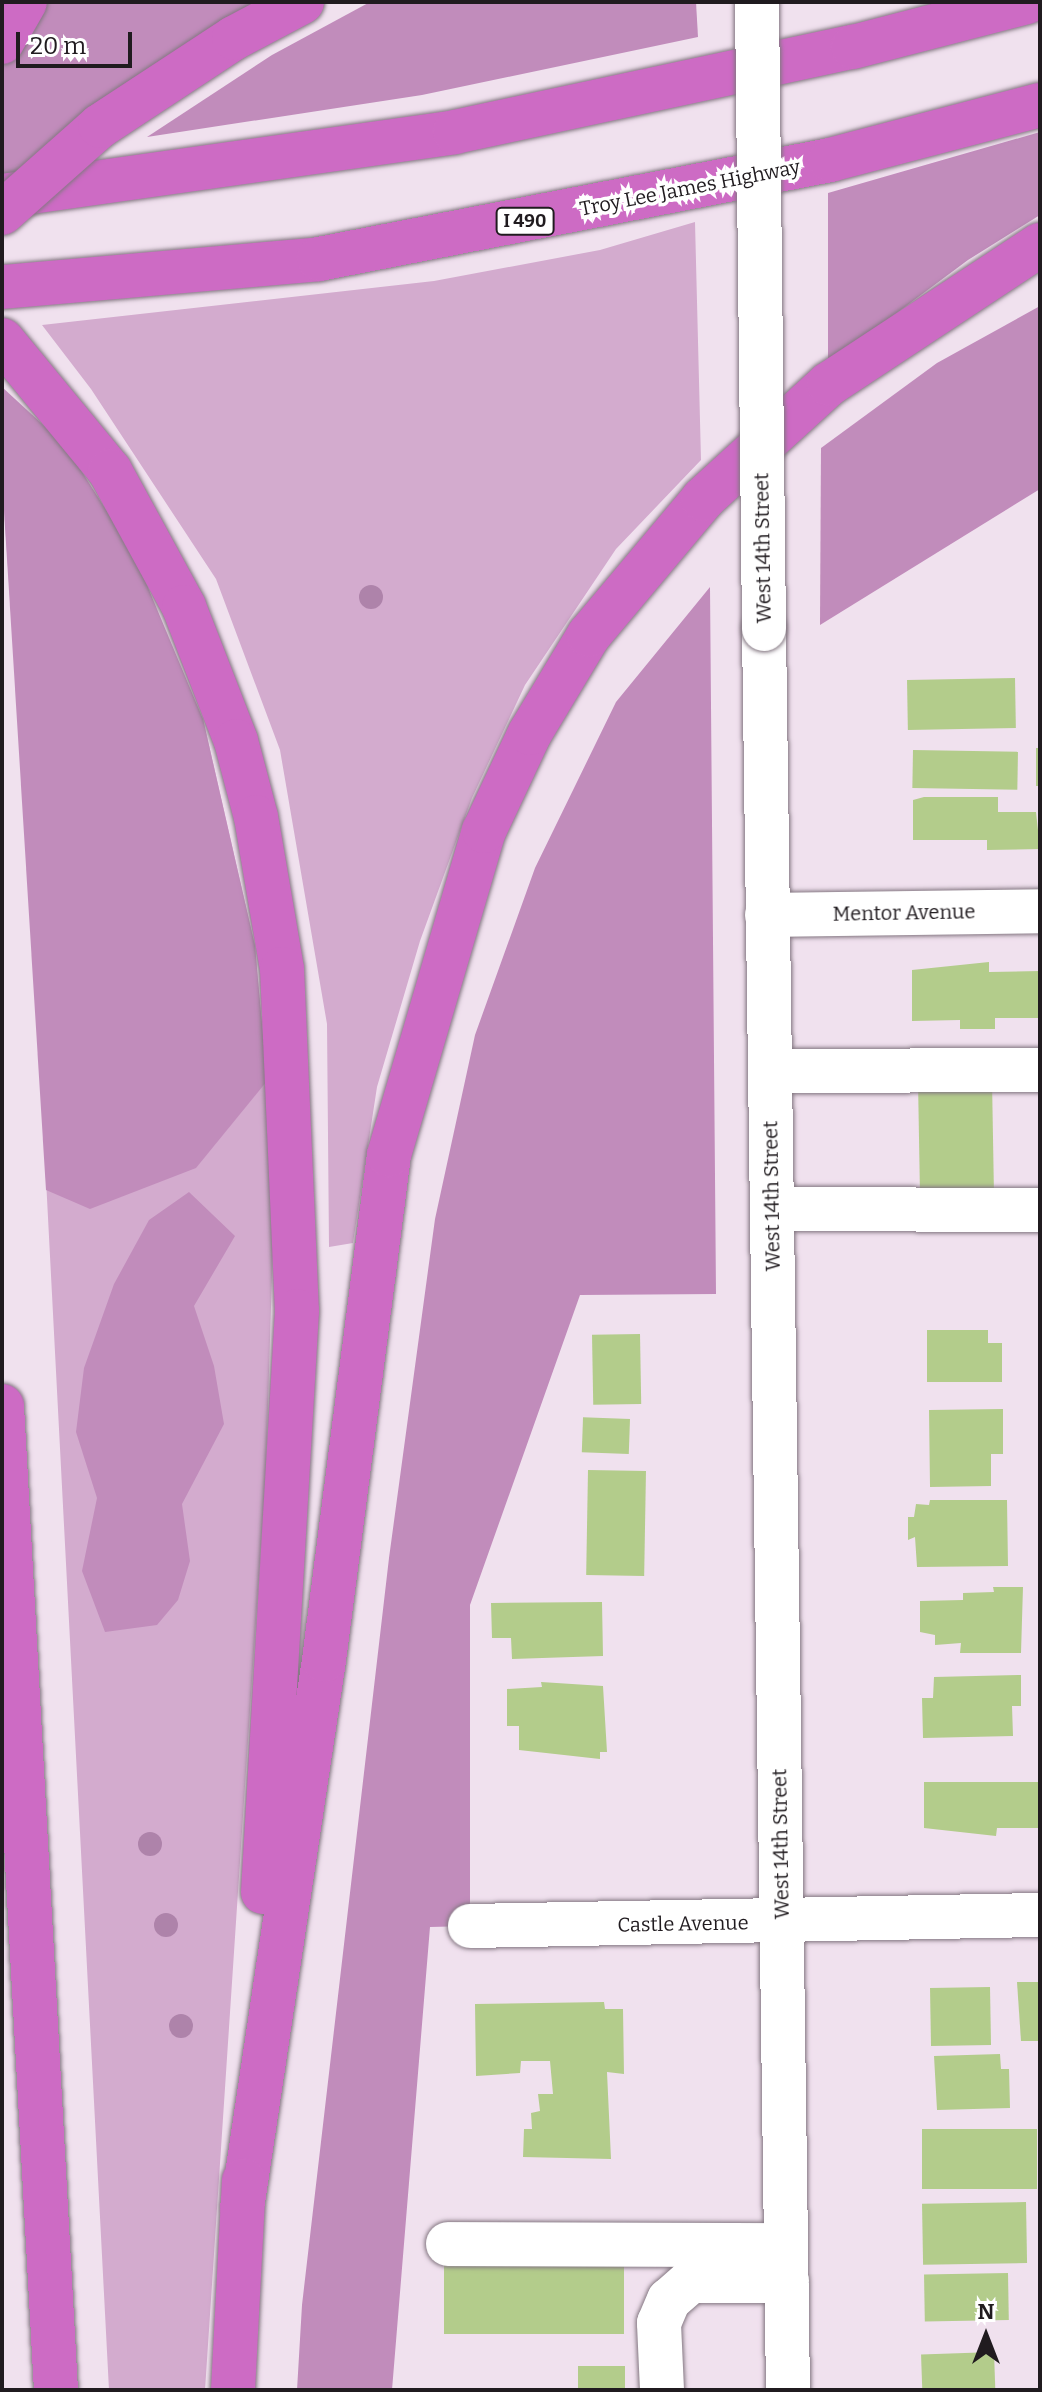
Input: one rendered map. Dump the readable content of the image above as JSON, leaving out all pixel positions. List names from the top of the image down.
{
  "streets": {
    "highway": ["Troy Lee James Highway", "I 490"],
    "street": ["West 14th Street", "Mentor Avenue", "Castle Avenue"]
  },
  "crossings": [
    ["West 14th Street", "Mentor Avenue"],
    ["West 14th Street", "Castle Avenue"]
  ],
  "scale_bar": "20 m",
  "north": "top"
}
